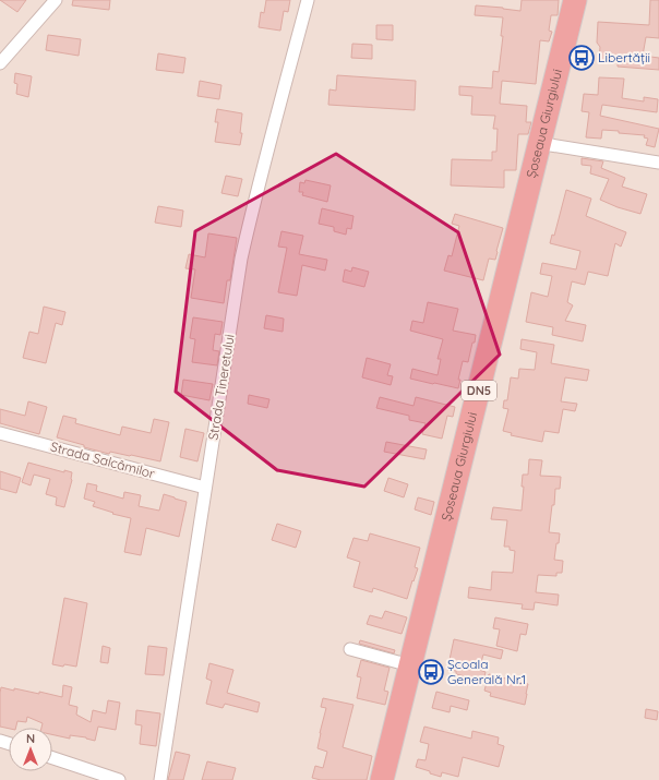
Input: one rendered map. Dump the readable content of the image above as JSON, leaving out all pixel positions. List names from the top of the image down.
{
  "streets": {
    "highway": ["Șoseaua Giurgiului", "DN5"],
    "street": ["Strada Tineretului", "Strada Salcâmilor"]
  },
  "crossings": [
    ["Strada Tineretului", "Strada Salcâmilor"]
  ],
  "places": {
    "bus stop": ["Libertății", "Școala Generală Nr.1"]
  },
  "north": "top"
}
